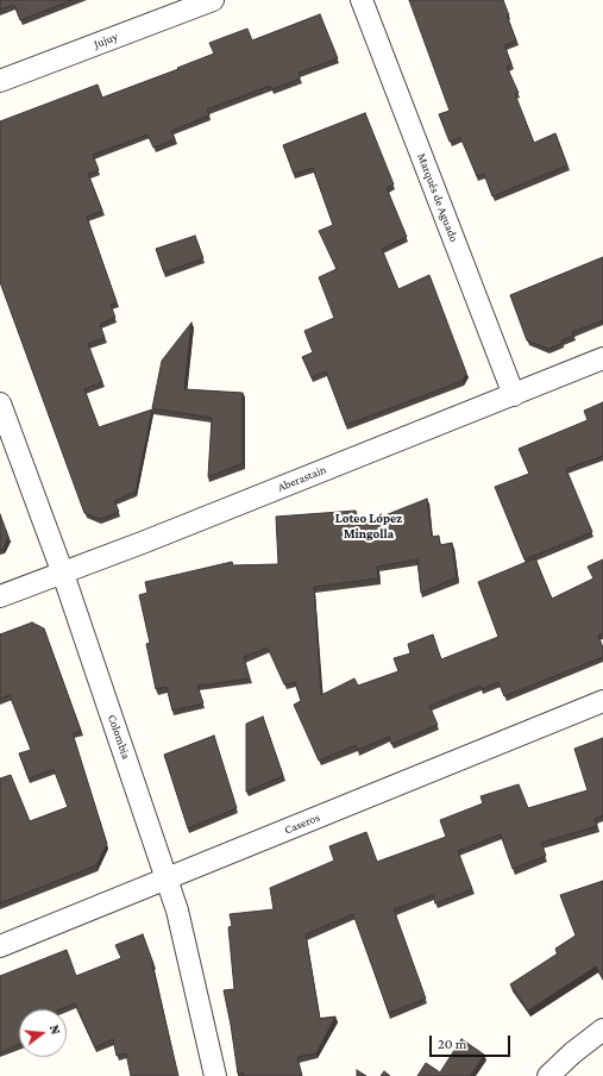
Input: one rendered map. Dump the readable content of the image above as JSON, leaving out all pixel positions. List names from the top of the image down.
{
  "streets": {
    "street": [
      "Jujuy",
      "Marqués de Aguado",
      "Aberastain",
      "Colombia",
      "Caseros"
    ]
  },
  "crossings": [
    ["Marqués de Aguado", "Aberastain"],
    ["Aberastain", "Colombia"],
    ["Colombia", "Caseros"]
  ],
  "districts": ["Loteo López Mingolla"],
  "scale_bar": "20 m",
  "north": "right"
}
